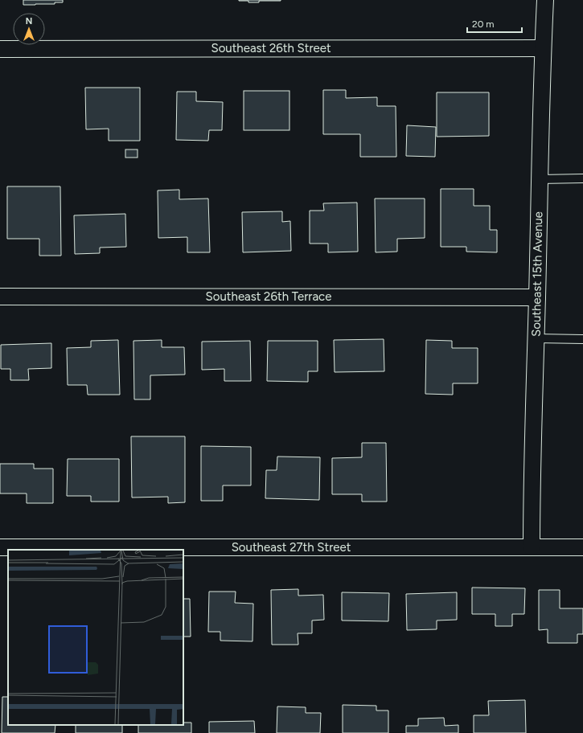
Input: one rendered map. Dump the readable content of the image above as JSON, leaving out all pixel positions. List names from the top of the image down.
{
  "streets": {
    "street": [
      "Southeast 26th Street",
      "Southeast 15th Avenue",
      "Southeast 26th Terrace",
      "Southeast 27th Street"
    ]
  },
  "crossings": [
    ["Southeast 26th Street", "Southeast 15th Avenue"],
    ["Southeast 15th Avenue", "Southeast 26th Terrace"],
    ["Southeast 15th Avenue", "Southeast 27th Street"]
  ],
  "scale_bar": "20 m",
  "north": "top"
}
